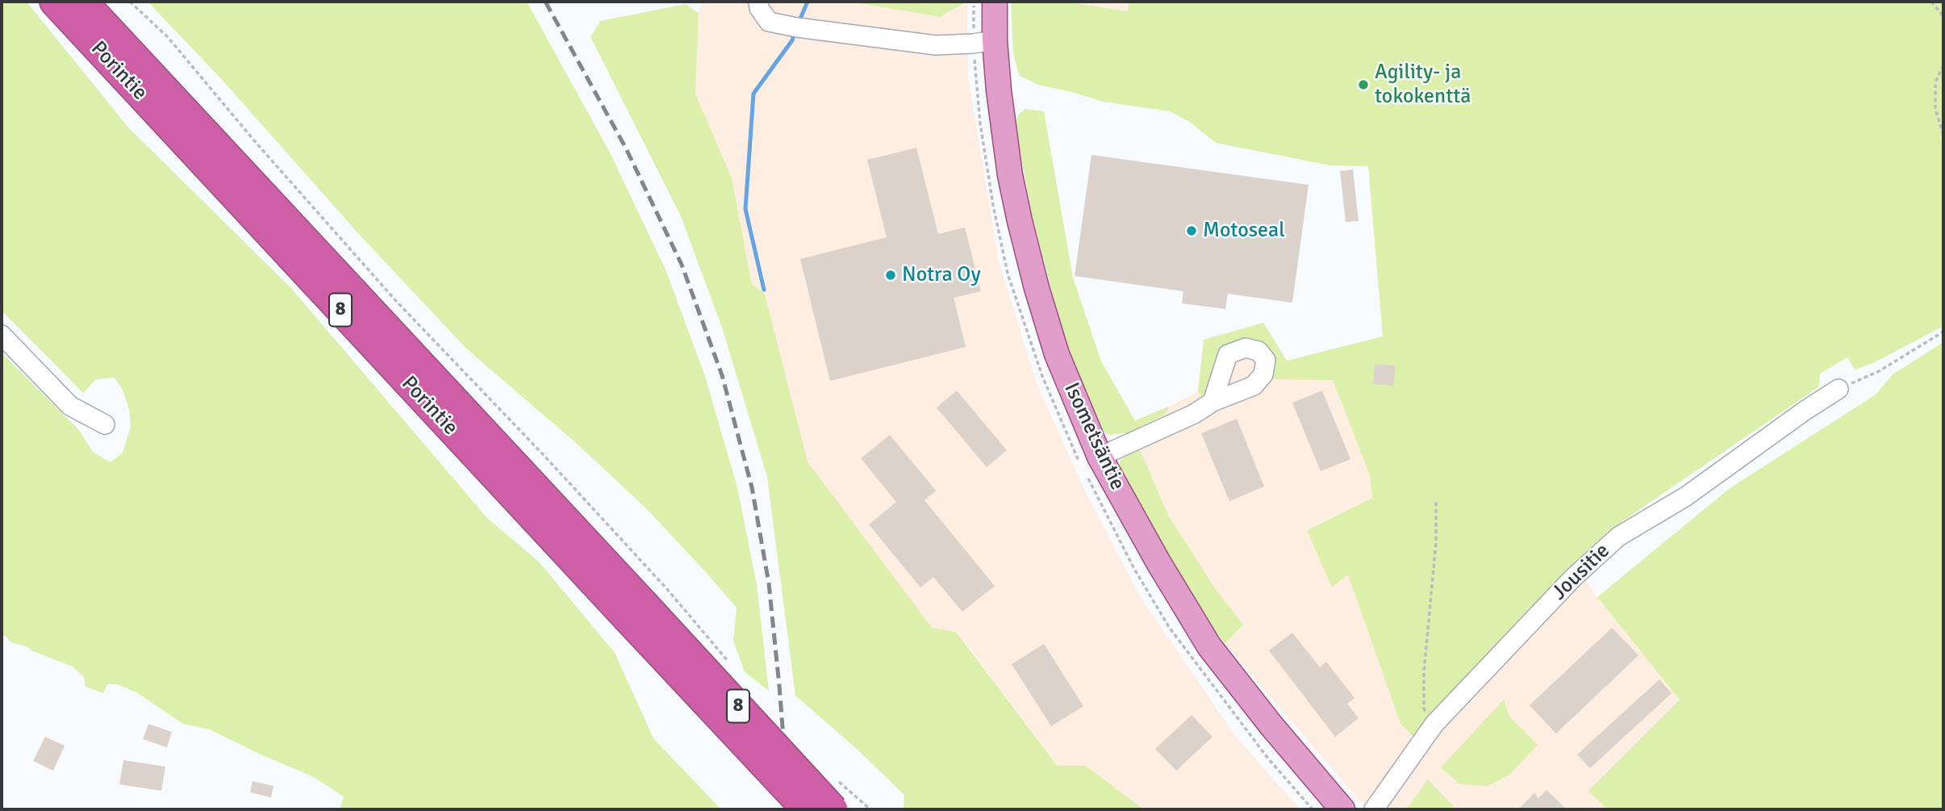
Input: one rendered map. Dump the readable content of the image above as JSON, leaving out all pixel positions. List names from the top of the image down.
{
  "streets": {
    "highway": ["Porintie", "8"],
    "main road": ["Isometsäntie"],
    "street": ["Jousitie"]
  },
  "places": ["Agility- ja tokokenttä", "Motoseal", "Notra Oy"]
}
